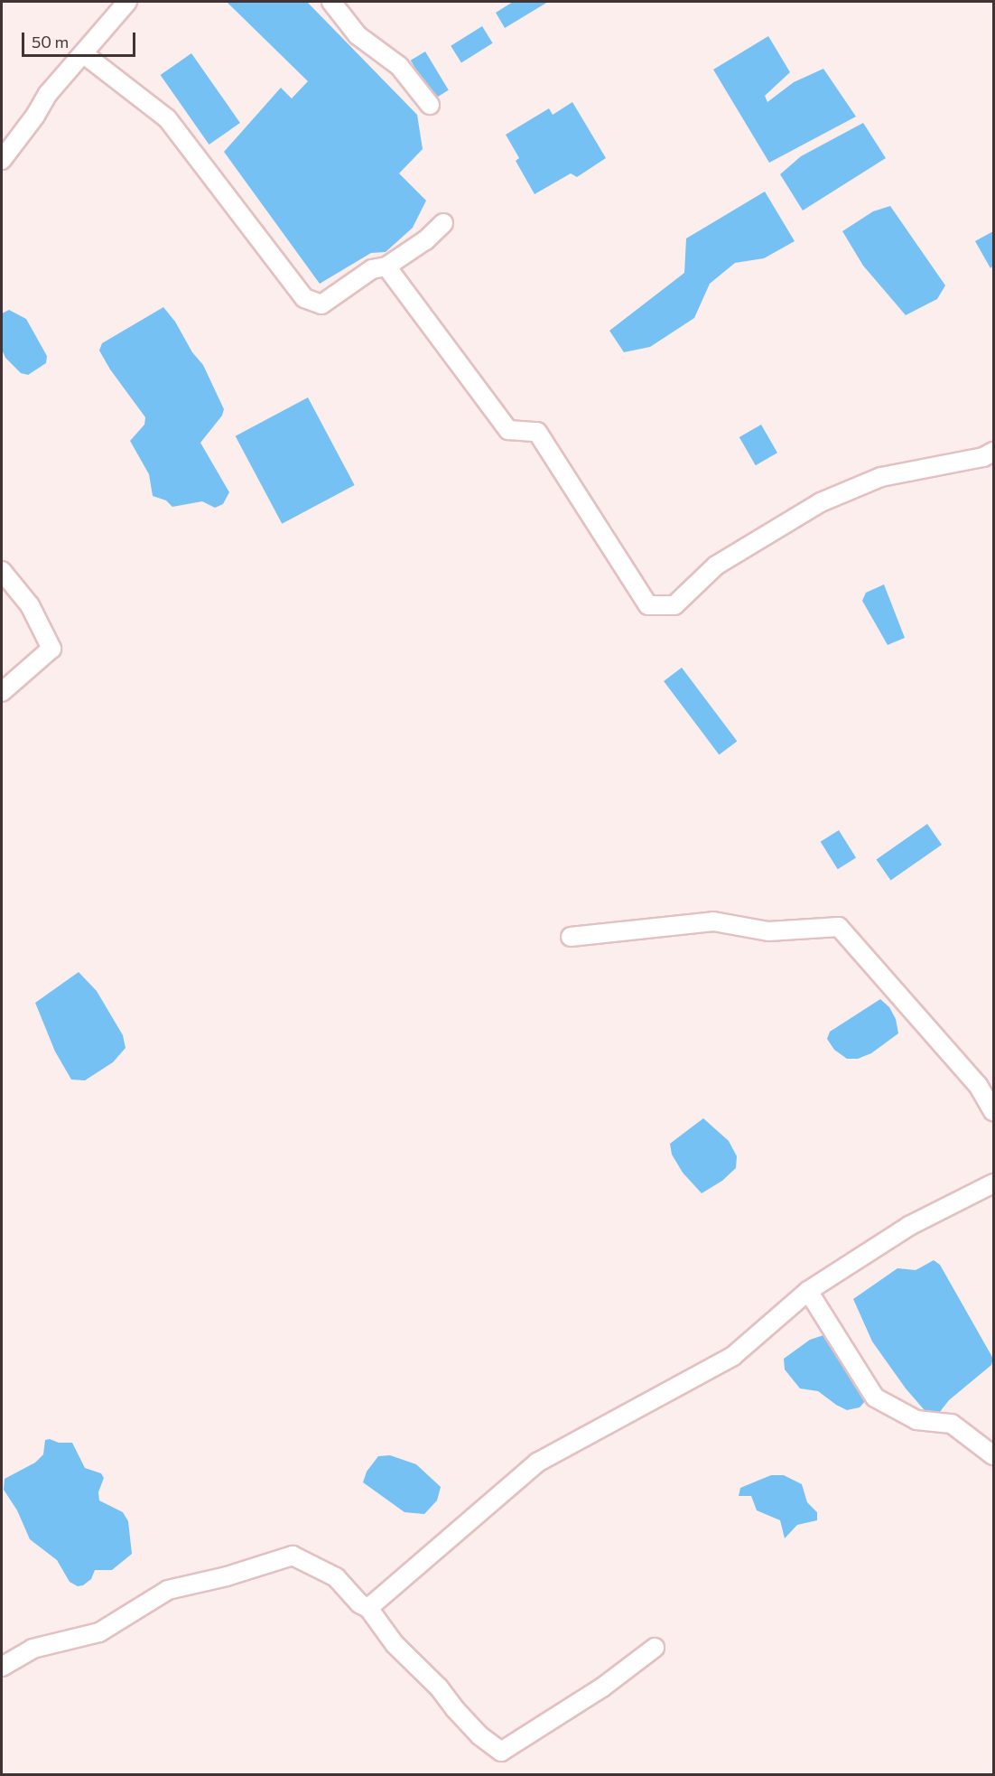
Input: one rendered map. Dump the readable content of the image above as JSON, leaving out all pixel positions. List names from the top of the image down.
{
  "scale_bar": "50 m"
}
